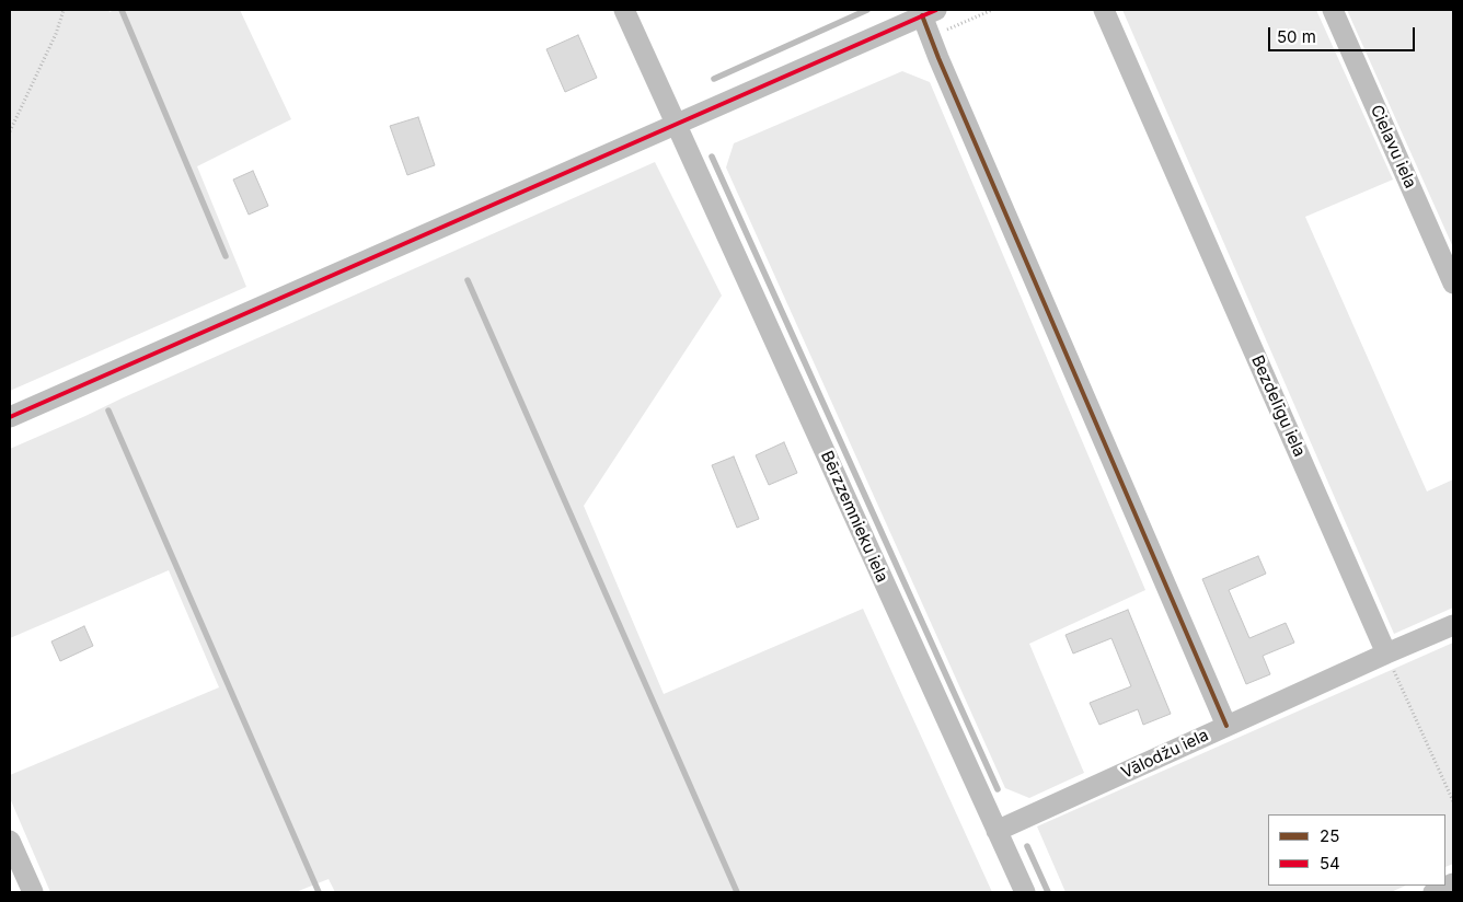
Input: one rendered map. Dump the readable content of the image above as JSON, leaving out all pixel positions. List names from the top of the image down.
{
  "streets": {
    "street": [
      "Cielavu iela",
      "Bezdelīgu iela",
      "Bērzzemnieku iela",
      "Vālodžu iela"
    ]
  },
  "crossings": [
    ["Bezdelīgu iela", "Vālodžu iela"],
    ["Bērzzemnieku iela", "Vālodžu iela"]
  ],
  "lines": ["transit line 54", "transit line 25"],
  "legend": ["25", "54"],
  "scale_bar": "50 m"
}
